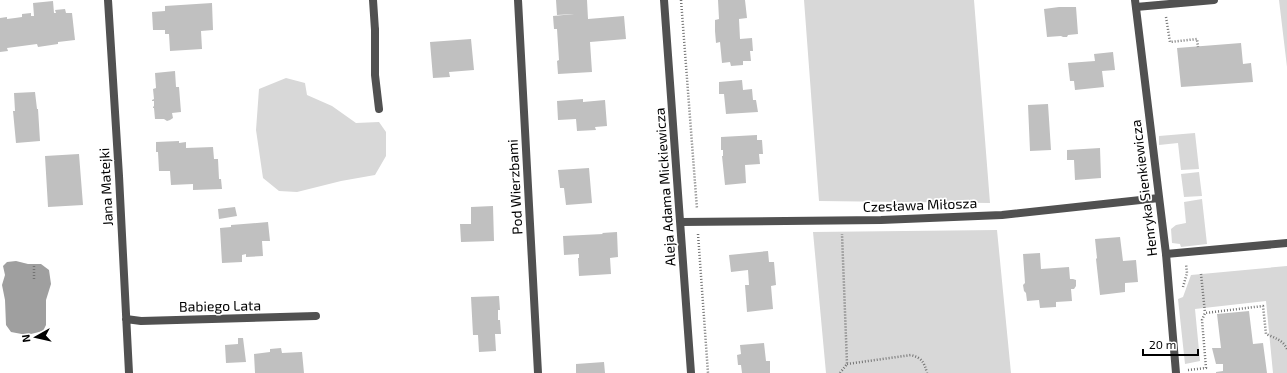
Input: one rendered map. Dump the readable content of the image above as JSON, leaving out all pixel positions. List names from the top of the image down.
{
  "streets": {
    "street": [
      "Jana Matejki",
      "Pod Wierzbami",
      "Aleja Adama Mickiewicza",
      "Henryka Sienkiewicza",
      "Czesława Miłosza",
      "Babiego Lata"
    ]
  },
  "crossings": [
    ["Jana Matejki", "Babiego Lata"],
    ["Aleja Adama Mickiewicza", "Czesława Miłosza"],
    ["Henryka Sienkiewicza", "Czesława Miłosza"]
  ],
  "scale_bar": "20 m",
  "north": "left"
}
